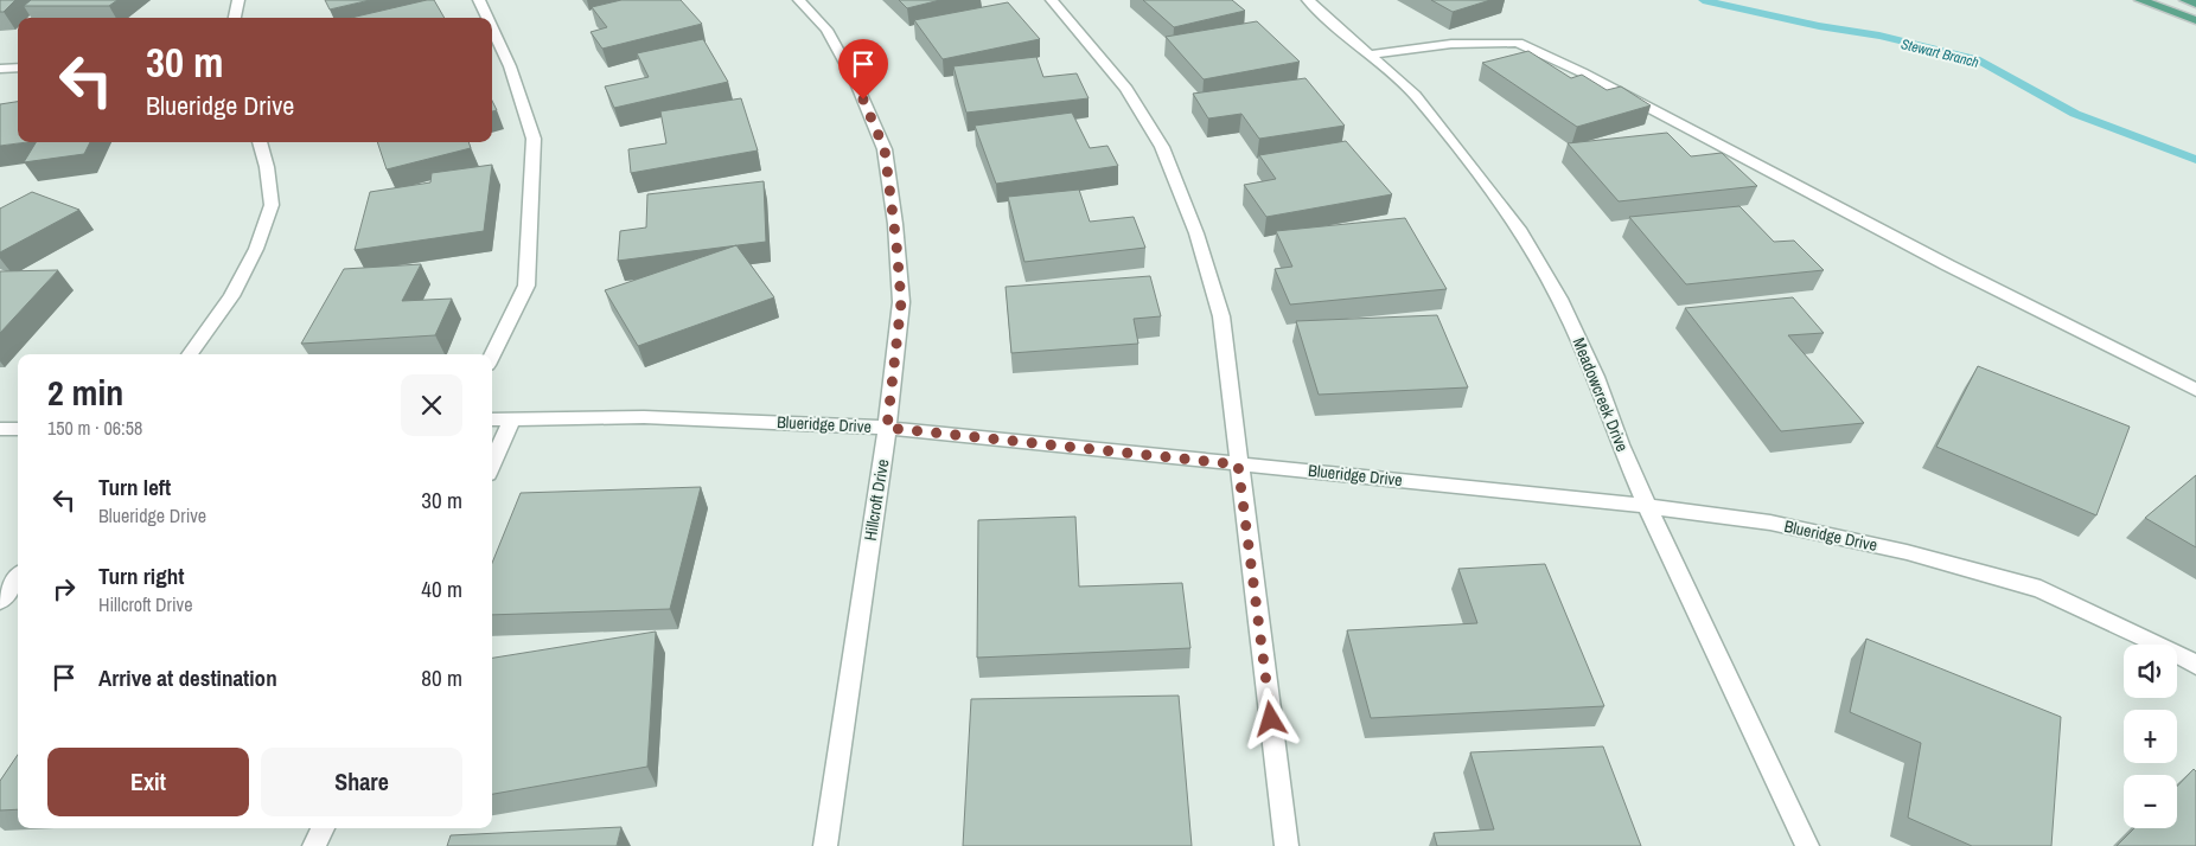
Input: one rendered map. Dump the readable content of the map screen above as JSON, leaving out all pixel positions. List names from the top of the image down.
{
  "streets": {
    "street": ["Meadowcreek Drive", "Blueridge Drive", "Hillcroft Drive"]
  },
  "crossings": [
    ["Meadowcreek Drive", "Blueridge Drive"],
    ["Blueridge Drive", "Hillcroft Drive"]
  ],
  "water": ["Stewart Branch"],
  "page": {
    "turn": ["30 m", "Blueridge Drive"],
    "heading": ["2 min", "150 m · 06:58"],
    "list": [
      {
        "name": "Turn left",
        "note": "Blueridge Drive",
        "value": "30 m"
      },
      {
        "name": "Turn right",
        "note": "Hillcroft Drive",
        "value": "40 m"
      },
      {
        "name": "Arrive at destination",
        "value": "80 m"
      }
    ],
    "map_buttons": ["+", "−"],
    "buttons": ["Exit", "Share"]
  }
}
